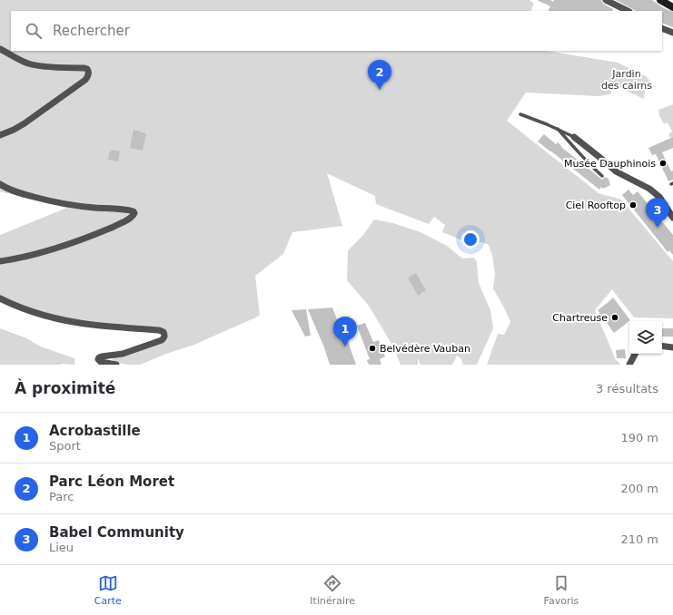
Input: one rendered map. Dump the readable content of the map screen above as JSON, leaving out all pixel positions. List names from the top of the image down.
{
  "parks": ["Jardin des cairns"],
  "places": [
    "Musée Dauphinois",
    "Ciel Rooftop",
    "Chartreuse",
    "Belvédère Vauban"
  ],
  "page": {
    "search": "Rechercher",
    "pins": ["2", "3", "1"],
    "heading": ["À proximité", "3 résultats"],
    "list": [
      {
        "mark": "1",
        "name": "Acrobastille",
        "note": "Sport",
        "value": "190 m"
      },
      {
        "mark": "2",
        "name": "Parc Léon Moret",
        "note": "Parc",
        "value": "200 m"
      },
      {
        "mark": "3",
        "name": "Babel Community",
        "note": "Lieu",
        "value": "210 m"
      }
    ],
    "nav": ["Carte", "Itinéraire", "Favoris"]
  }
}
